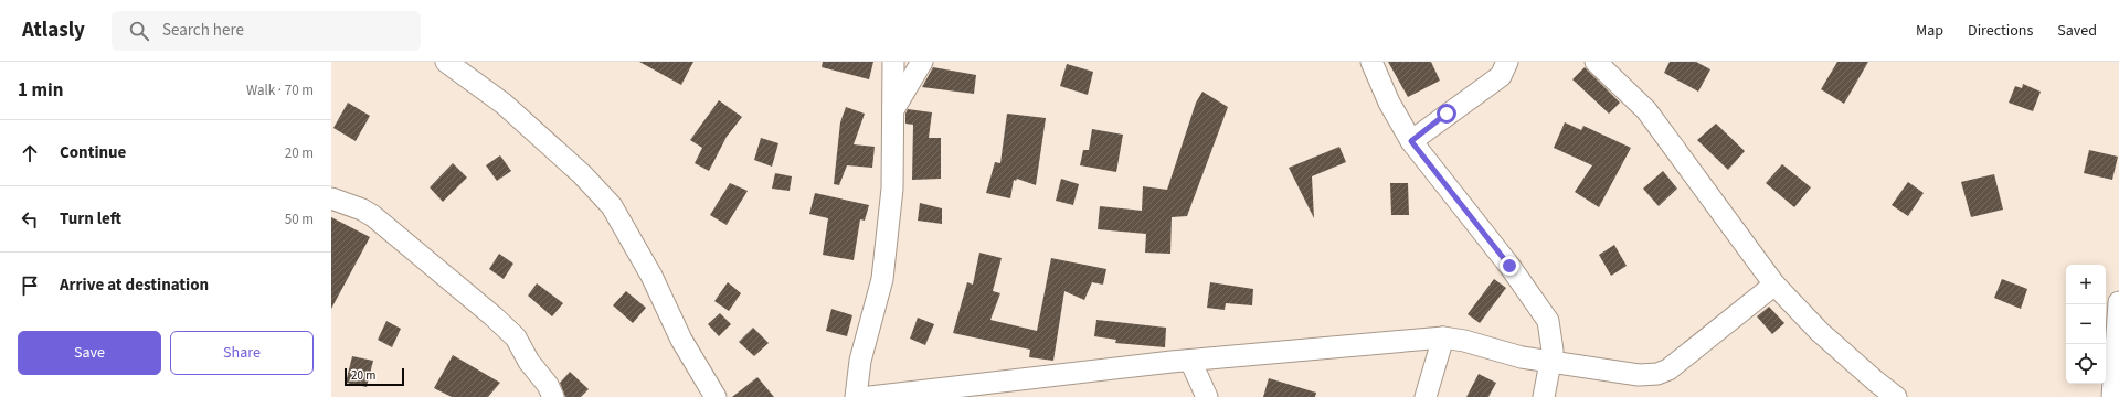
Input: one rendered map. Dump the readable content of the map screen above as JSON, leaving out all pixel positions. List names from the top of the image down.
{
  "scale_bar": "20 m",
  "page": {
    "header": "Atlasly",
    "search": "Search here",
    "nav": ["Map", "Directions", "Saved"],
    "heading": ["1 min", "Walk · 70 m"],
    "list": [
      ["Continue", "20 m"],
      ["Turn left", "50 m"],
      "Arrive at destination"
    ],
    "map_buttons": ["+", "−"],
    "buttons": ["Save", "Share"],
    "scale": "20 m"
  }
}
